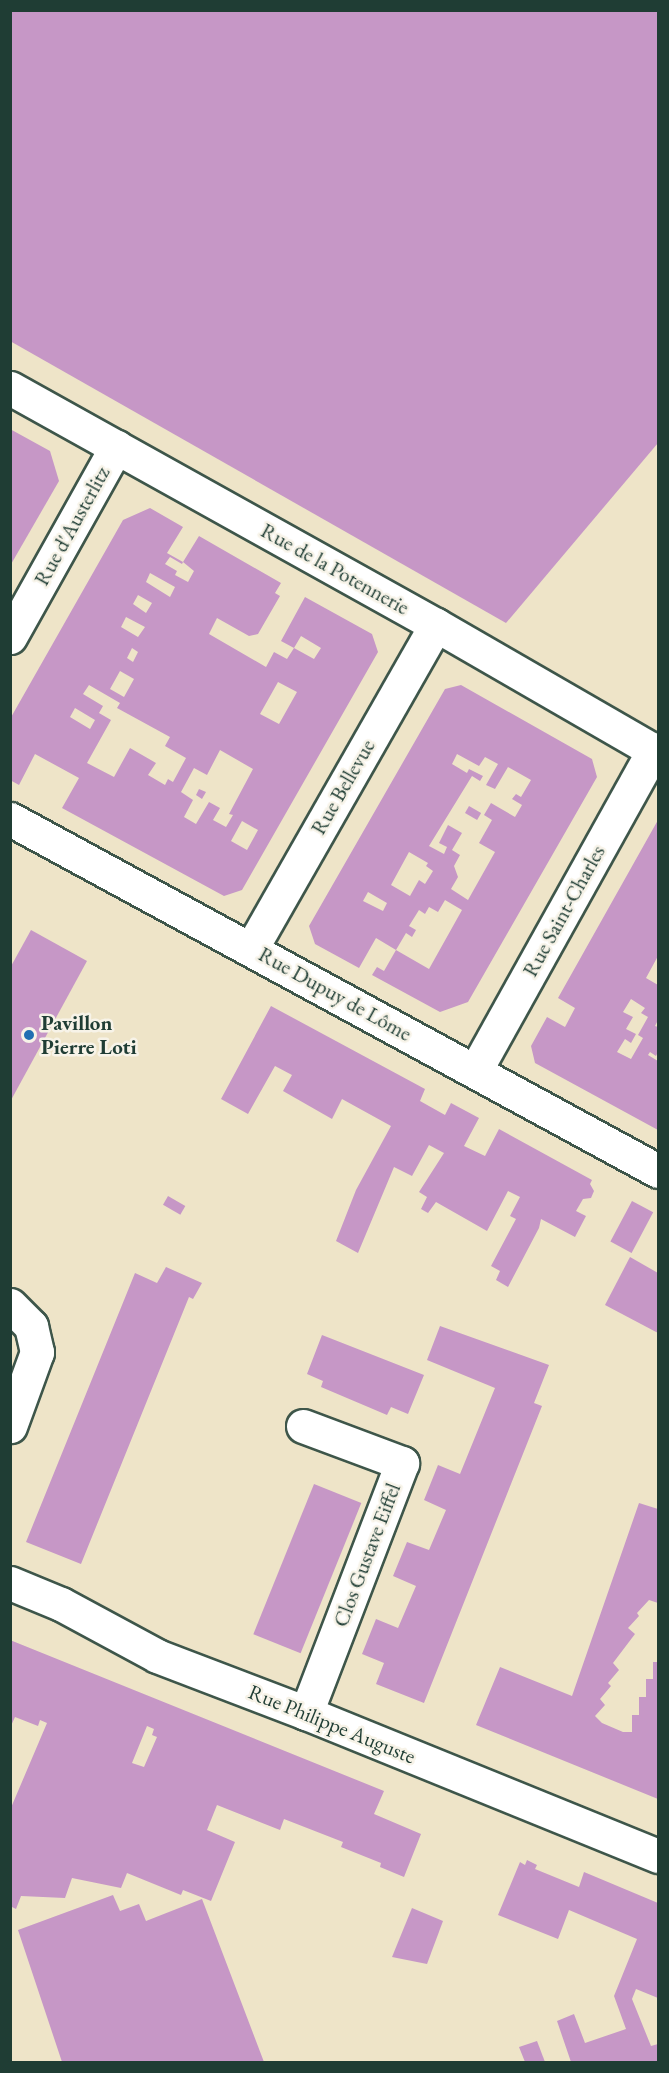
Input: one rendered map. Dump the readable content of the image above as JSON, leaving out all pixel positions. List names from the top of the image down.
{
  "streets": {
    "street": [
      "Rue d'Austerlitz",
      "Rue de la Potennerie",
      "Rue Bellevue",
      "Rue Saint-Charles",
      "Rue Dupuy de Lôme",
      "Clos Gustave Eiffel",
      "Rue Philippe Auguste"
    ]
  },
  "crossings": [
    ["Rue d'Austerlitz", "Rue de la Potennerie"],
    ["Rue de la Potennerie", "Rue Bellevue"],
    ["Rue de la Potennerie", "Rue Saint-Charles"],
    ["Rue Bellevue", "Rue Dupuy de Lôme"],
    ["Rue Saint-Charles", "Rue Dupuy de Lôme"],
    ["Clos Gustave Eiffel", "Rue Philippe Auguste"]
  ],
  "places": ["Pavillon Pierre Loti"]
}
